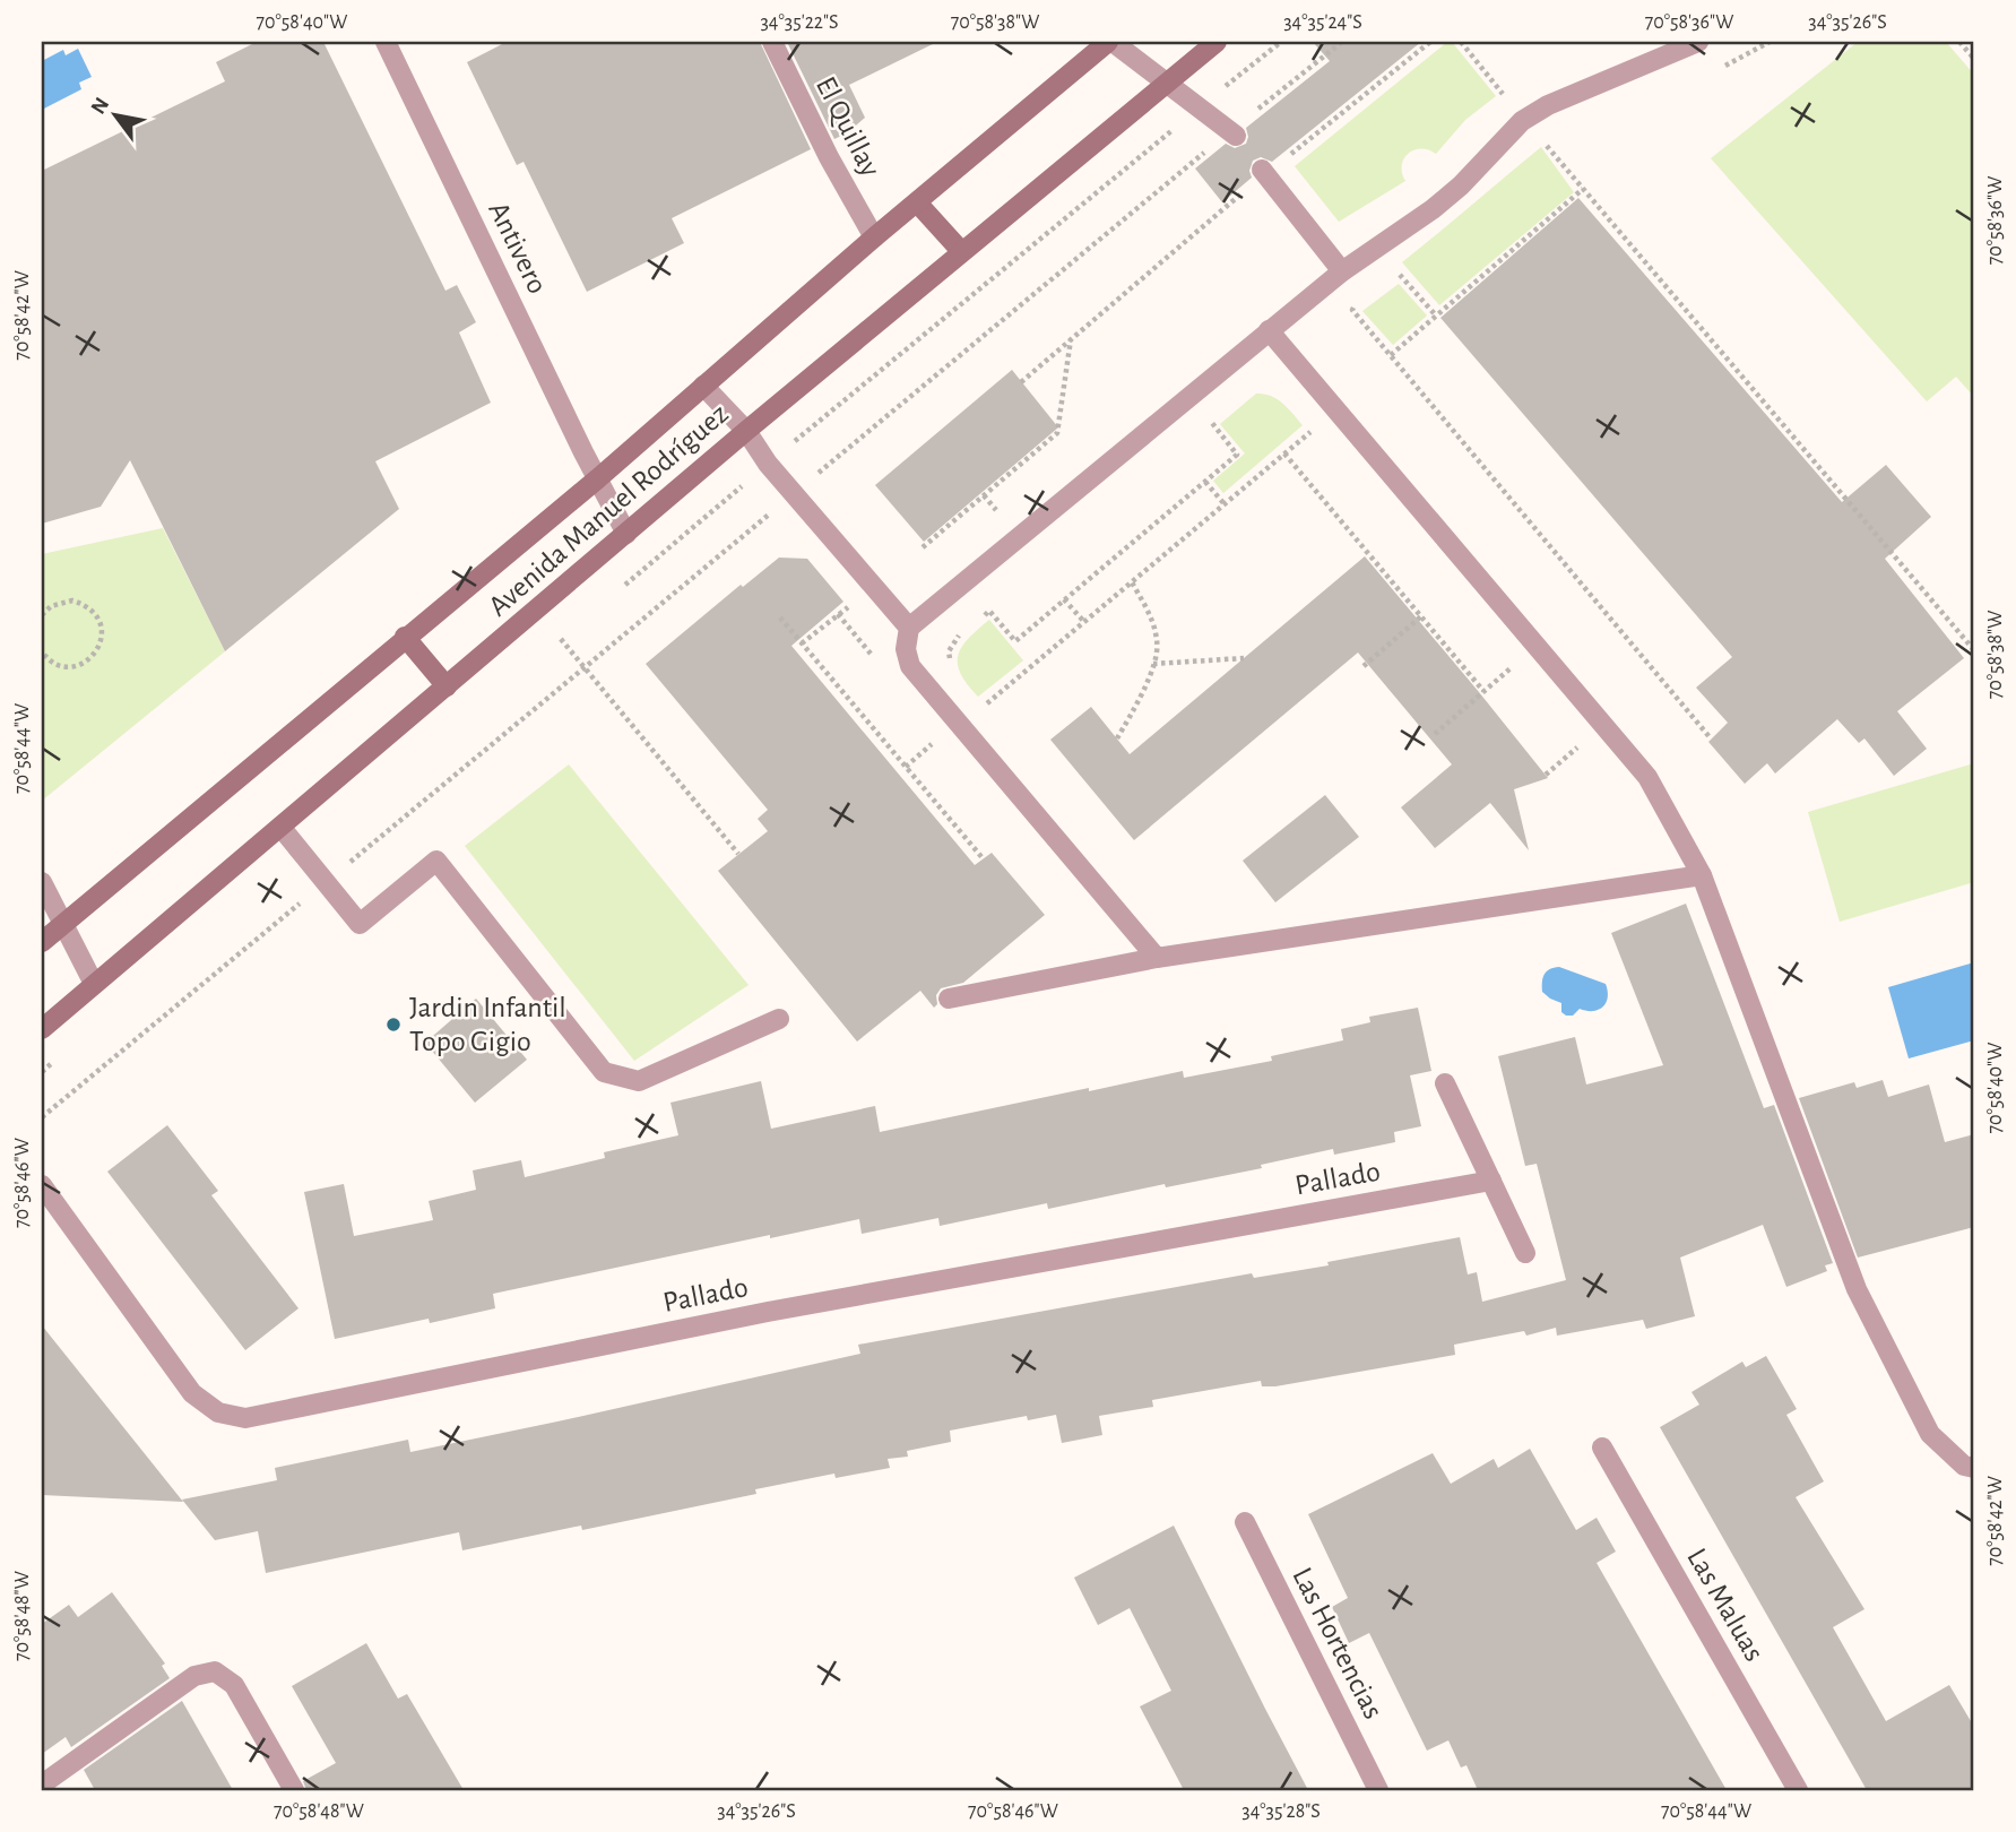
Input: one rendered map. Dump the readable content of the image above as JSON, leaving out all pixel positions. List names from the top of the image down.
{
  "streets": {
    "main road": ["Avenida Manuel Rodríguez"],
    "street": [
      "El Quillay",
      "Antivero",
      "Pallado",
      "Las Maluas",
      "Las Hortencias"
    ]
  },
  "crossings": [
    ["El Quillay", "Avenida Manuel Rodríguez"],
    ["Antivero", "Avenida Manuel Rodríguez"]
  ],
  "places": ["Jardin Infantil Topo Gigio"],
  "north": "top left",
  "coordinates": [
    "70°58'40\"W",
    "34°35'22\"S",
    "70°58'38\"W",
    "34°35'24\"S",
    "70°58'36\"W",
    "34°35'26\"S",
    "70°58'42\"W",
    "70°58'44\"W",
    "70°58'46\"W",
    "70°58'48\"W",
    "34°35'28\"S"
  ]
}
